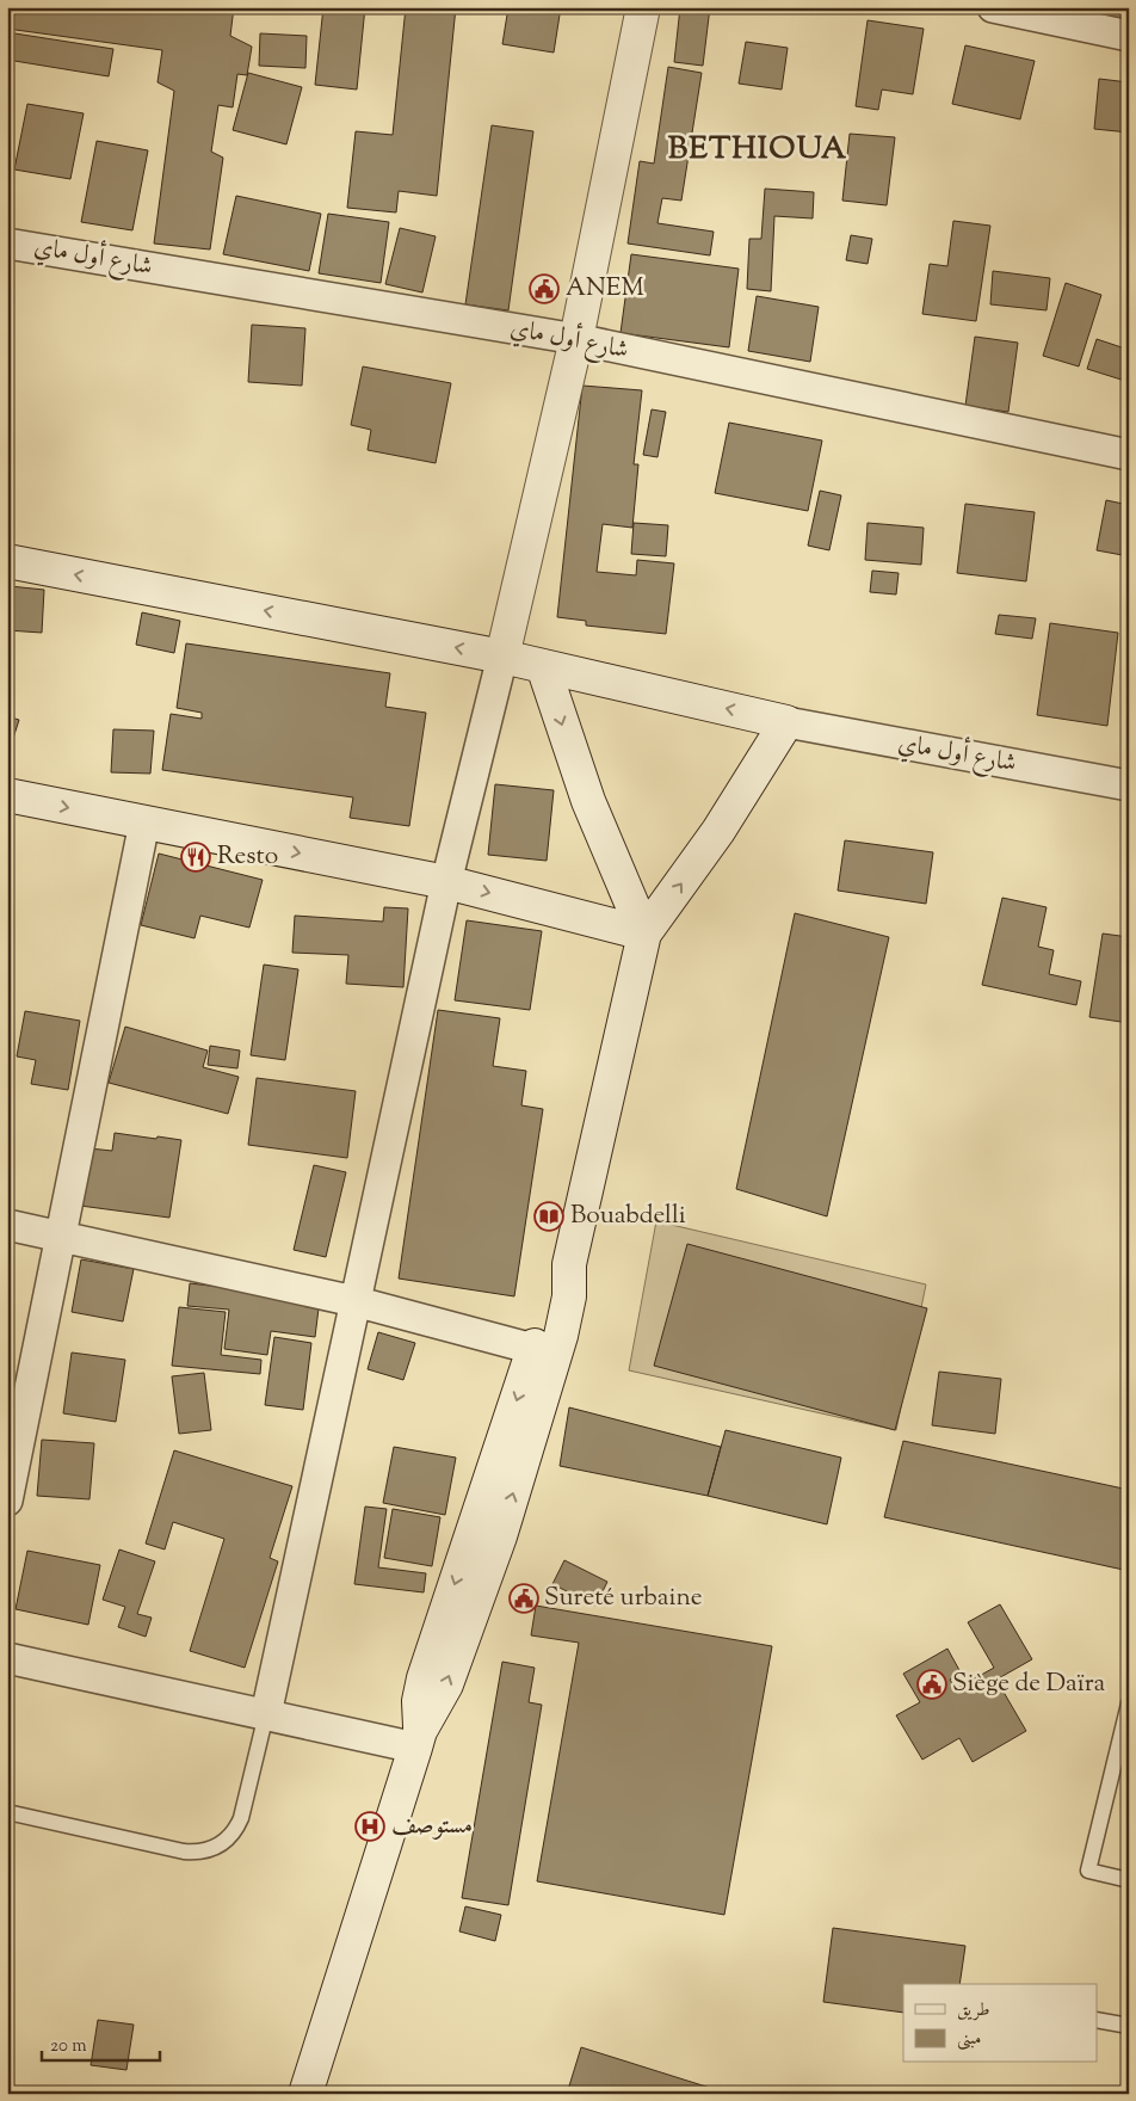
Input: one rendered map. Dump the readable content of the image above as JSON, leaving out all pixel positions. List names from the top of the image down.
{
  "streets": {
    "street": ["شارع أول ماي"]
  },
  "districts": ["BETHIOUA"],
  "places": {
    "public building": ["ANEM", "Sureté urbaine", "Siège de Daïra"],
    "restaurant": ["Resto"],
    "library": ["Bouabdelli"],
    "hospital": ["مستوصف"]
  },
  "legend": ["طريق", "مبنى"],
  "scale_bar": "20 m"
}
